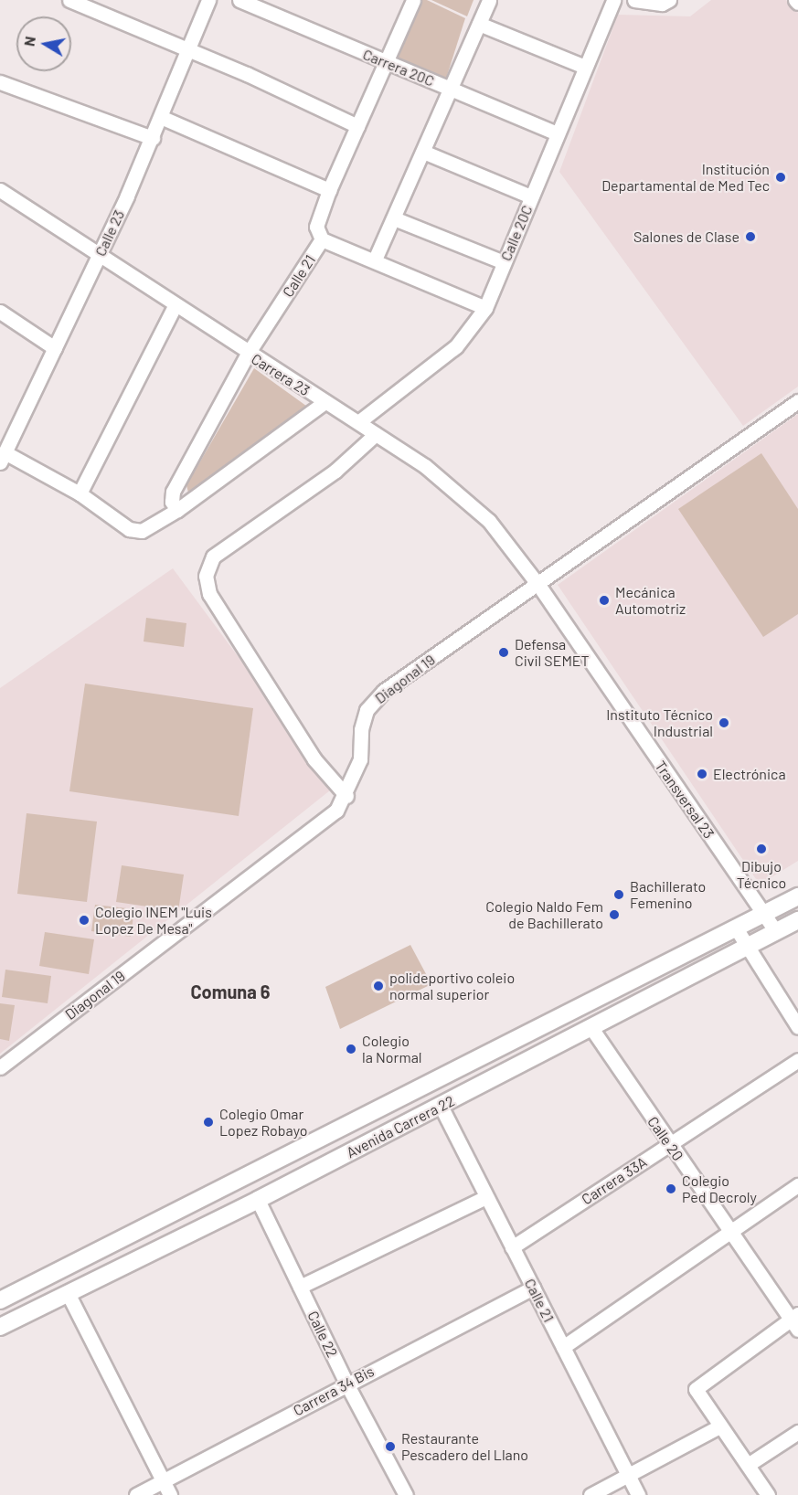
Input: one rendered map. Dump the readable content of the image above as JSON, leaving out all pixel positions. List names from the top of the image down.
{
  "streets": {
    "main road": ["Avenida Carrera 22"],
    "street": [
      "Carrera 20C",
      "Calle 23",
      "Calle 20C",
      "Calle 21",
      "Carrera 23",
      "Diagonal 19",
      "Transversal 23",
      "Calle 20",
      "Carrera 33A",
      "Calle 22",
      "Carrera 34 Bis"
    ]
  },
  "crossings": [
    ["Carrera 20C", "Calle 20C"],
    ["Carrera 20C", "Calle 21"],
    ["Calle 23", "Carrera 23"],
    ["Calle 20C", "Carrera 23"],
    ["Calle 21", "Carrera 23"],
    ["Calle 21", "Avenida Carrera 22"],
    ["Calle 21", "Carrera 33A"],
    ["Calle 21", "Carrera 34 Bis"],
    ["Carrera 23", "Diagonal 19"],
    ["Carrera 23", "Transversal 23"],
    ["Diagonal 19", "Transversal 23"],
    ["Transversal 23", "Avenida Carrera 22"],
    ["Avenida Carrera 22", "Calle 20"],
    ["Avenida Carrera 22", "Calle 22"],
    ["Calle 20", "Carrera 33A"],
    ["Calle 22", "Carrera 34 Bis"]
  ],
  "districts": ["Comuna 6"],
  "places": [
    "Institución Departamental de Med Tec",
    "Salones de Clase",
    "Mecánica Automotriz",
    "Defensa Civil SEMET",
    "Instituto Técnico Industrial",
    "Electrónica",
    "Dibujo Técnico",
    "Bachillerato Femenino",
    "Colegio Naldo Fem de Bachillerato",
    "Colegio INEM \"Luis Lopez De Mesa\"",
    "polideportivo coleio normal superior",
    "Colegio la Normal",
    "Colegio Omar Lopez Robayo",
    "Colegio Ped Decroly",
    "Restaurante Pescadero del Llano"
  ],
  "north": "left"
}
